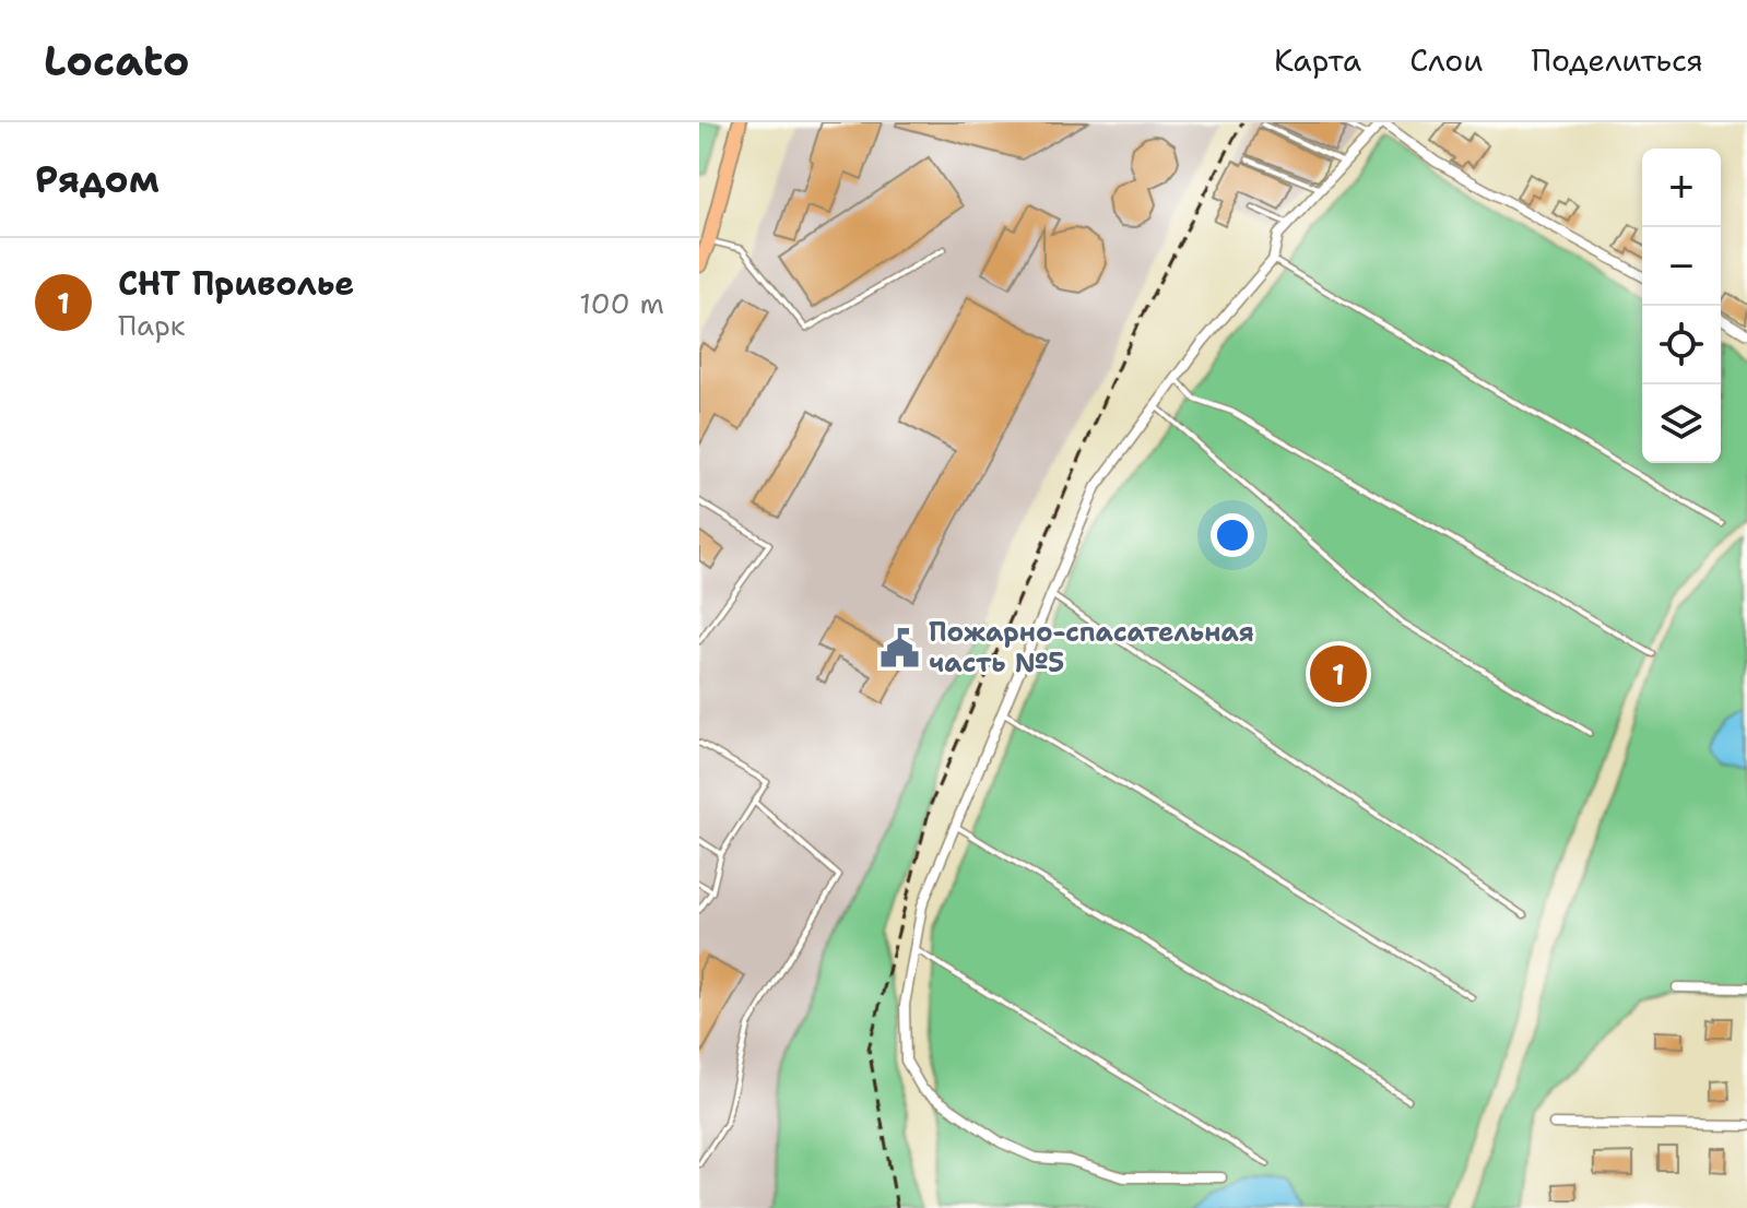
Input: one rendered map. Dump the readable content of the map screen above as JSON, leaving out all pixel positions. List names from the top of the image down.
{
  "places": {
    "public building": ["Пожарно-спасательная часть №5"]
  },
  "page": {
    "header": "Locato",
    "nav": ["Карта", "Слои", "Поделиться"],
    "heading": "Рядом",
    "map_buttons": ["+", "−"],
    "list": [
      {
        "mark": "1",
        "name": "СНТ Приволье",
        "note": "Парк",
        "value": "100 m"
      }
    ],
    "pins": "1"
  }
}
